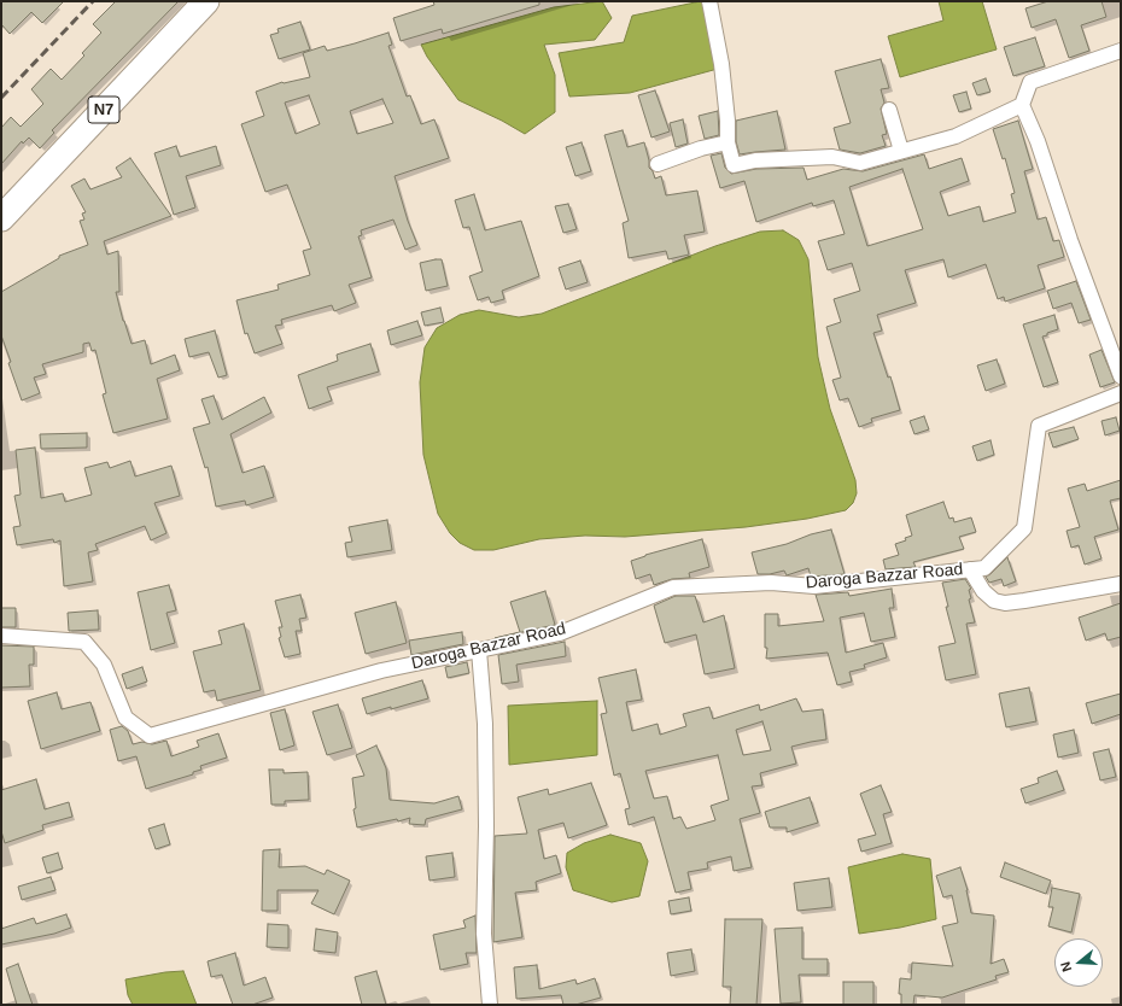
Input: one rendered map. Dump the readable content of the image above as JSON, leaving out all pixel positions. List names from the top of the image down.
{
  "streets": {
    "highway": ["N7"],
    "street": ["Daroga Bazzar Road"]
  },
  "north": "left"
}
